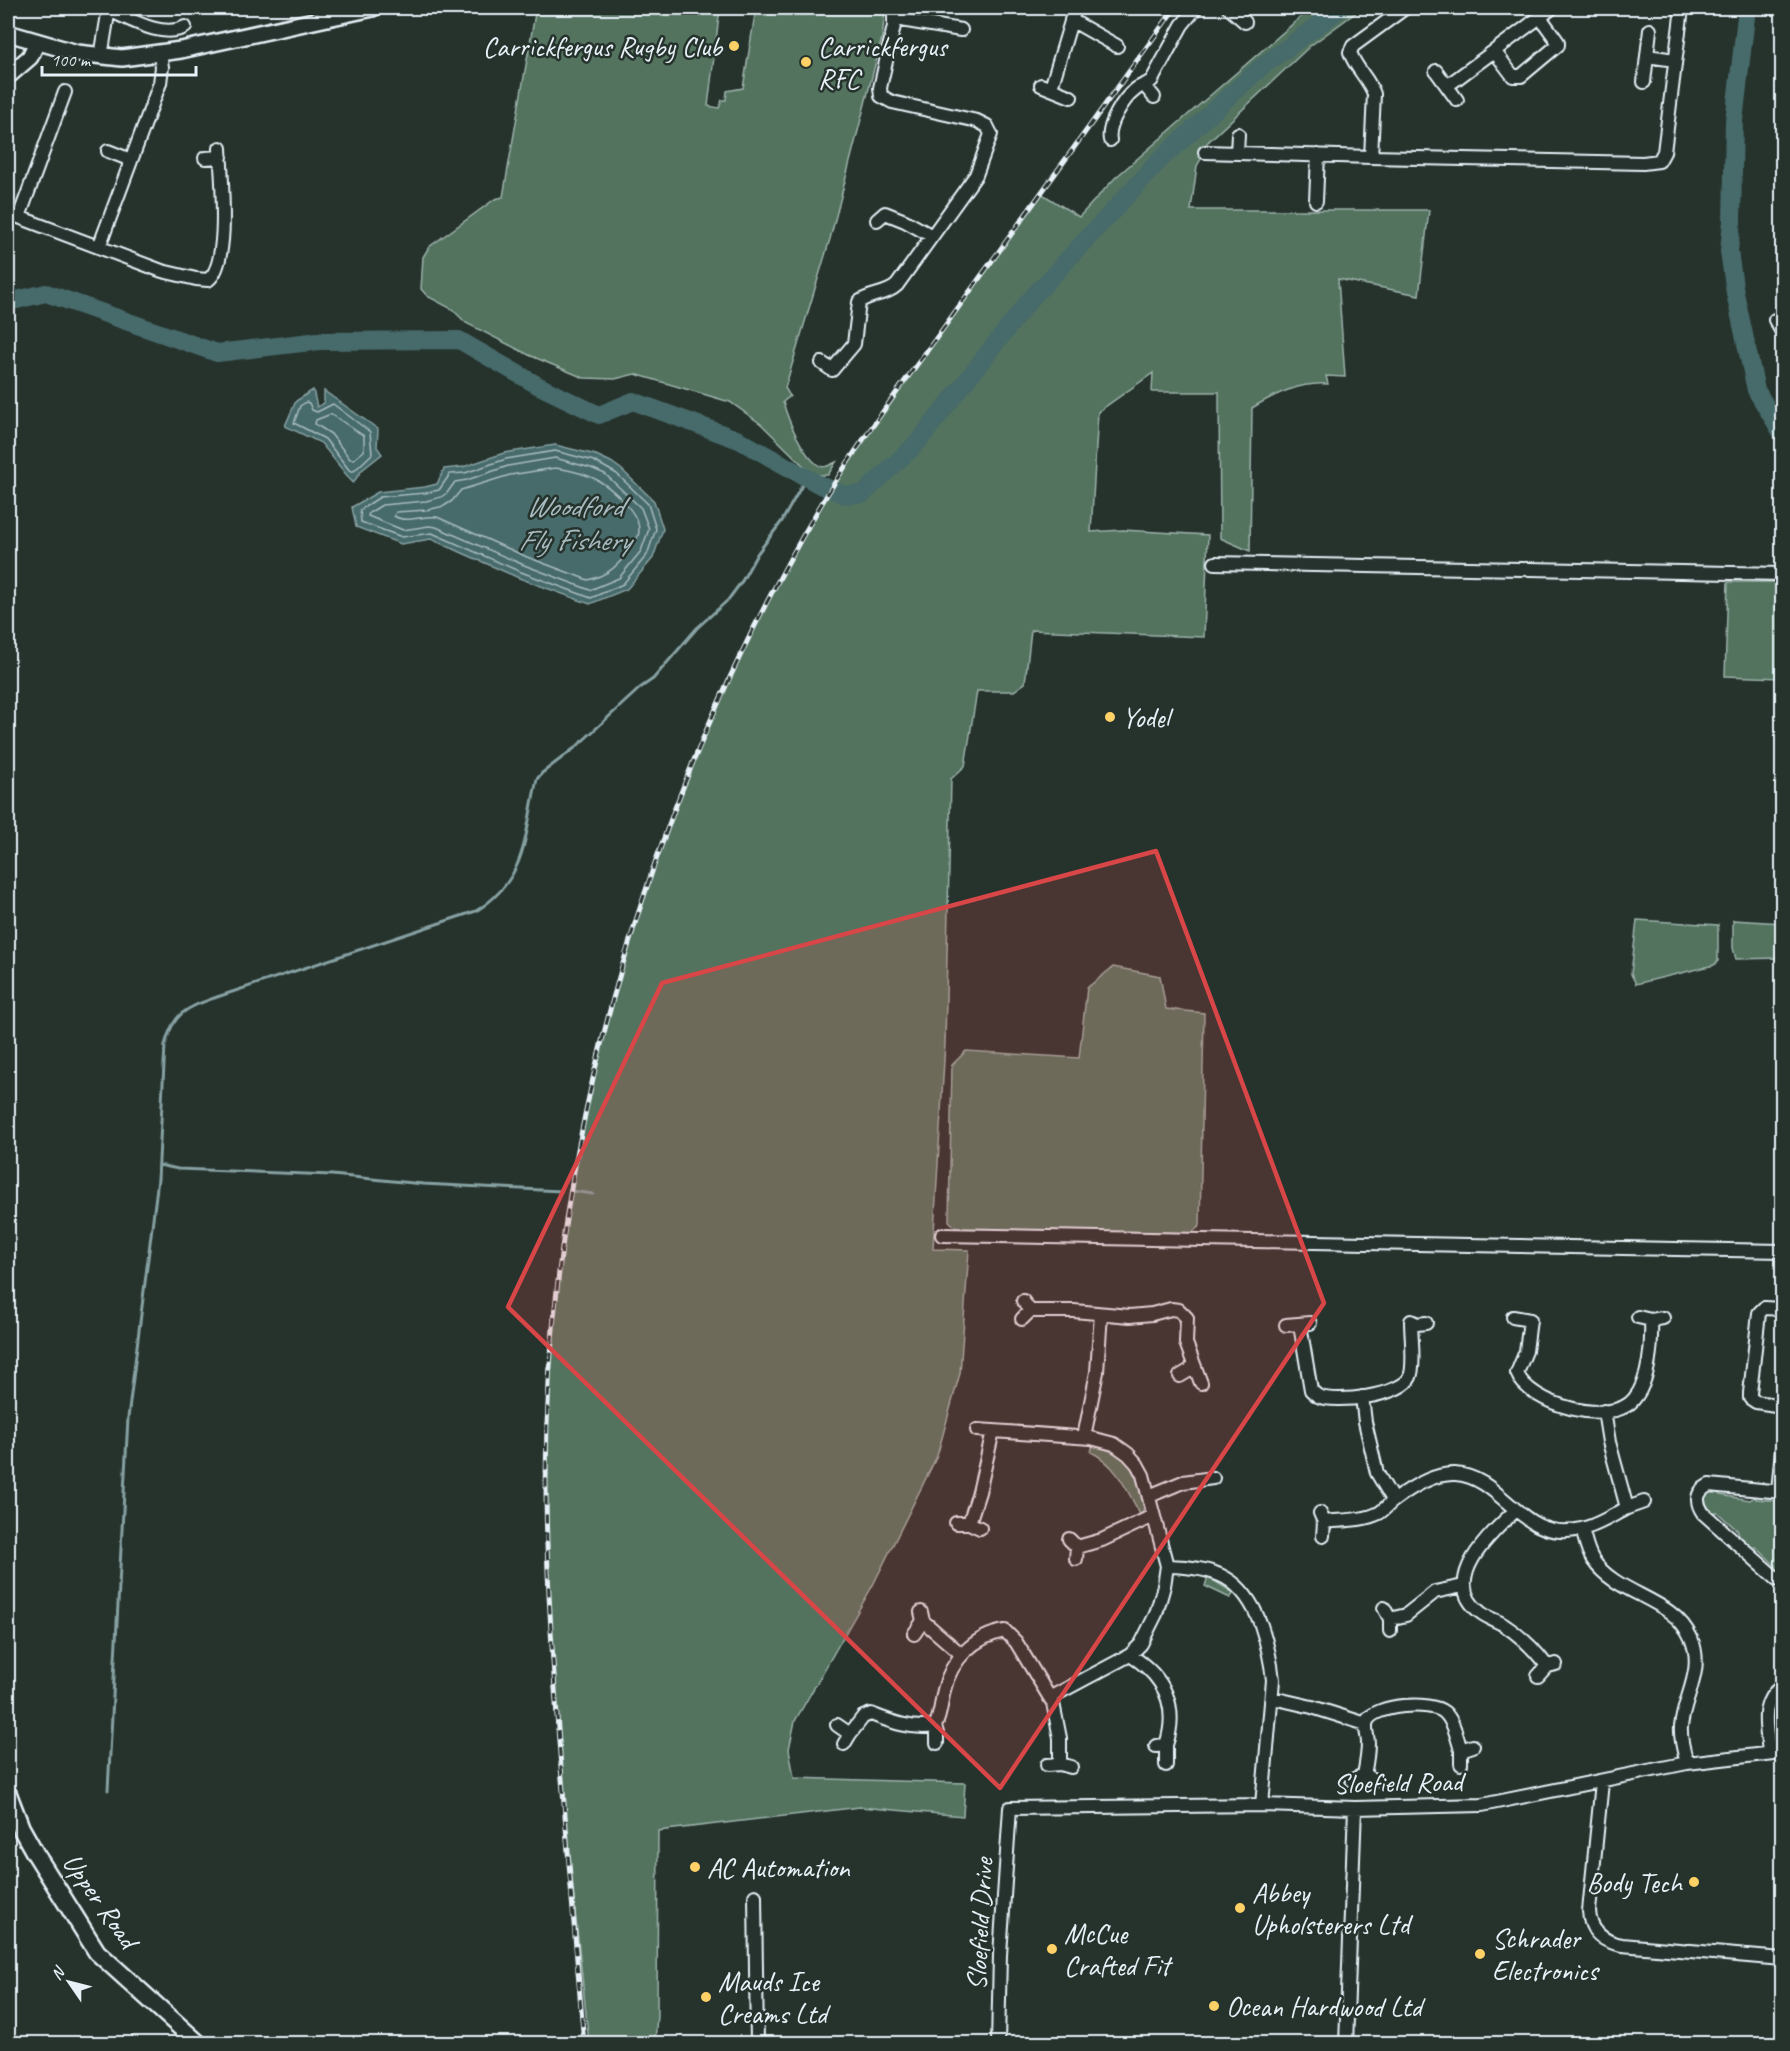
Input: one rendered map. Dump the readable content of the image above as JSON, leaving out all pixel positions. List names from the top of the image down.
{
  "streets": {
    "main road": ["Upper Road"],
    "street": ["Sloefield Road", "Sloefield Drive"]
  },
  "crossings": [
    ["Sloefield Road", "Sloefield Drive"]
  ],
  "water": ["Woodford Fly Fishery"],
  "places": [
    "Carrickfergus Rugby Club",
    "Carrickfergus RFC",
    "Yodel",
    "AC Automation",
    "Body Tech",
    "Abbey Upholsterers Ltd",
    "McCue Crafted Fit",
    "Schrader Electronics",
    "Mauds Ice Creams Ltd",
    "Ocean Hardwood Ltd"
  ],
  "scale_bar": "100 m",
  "north": "top left"
}
